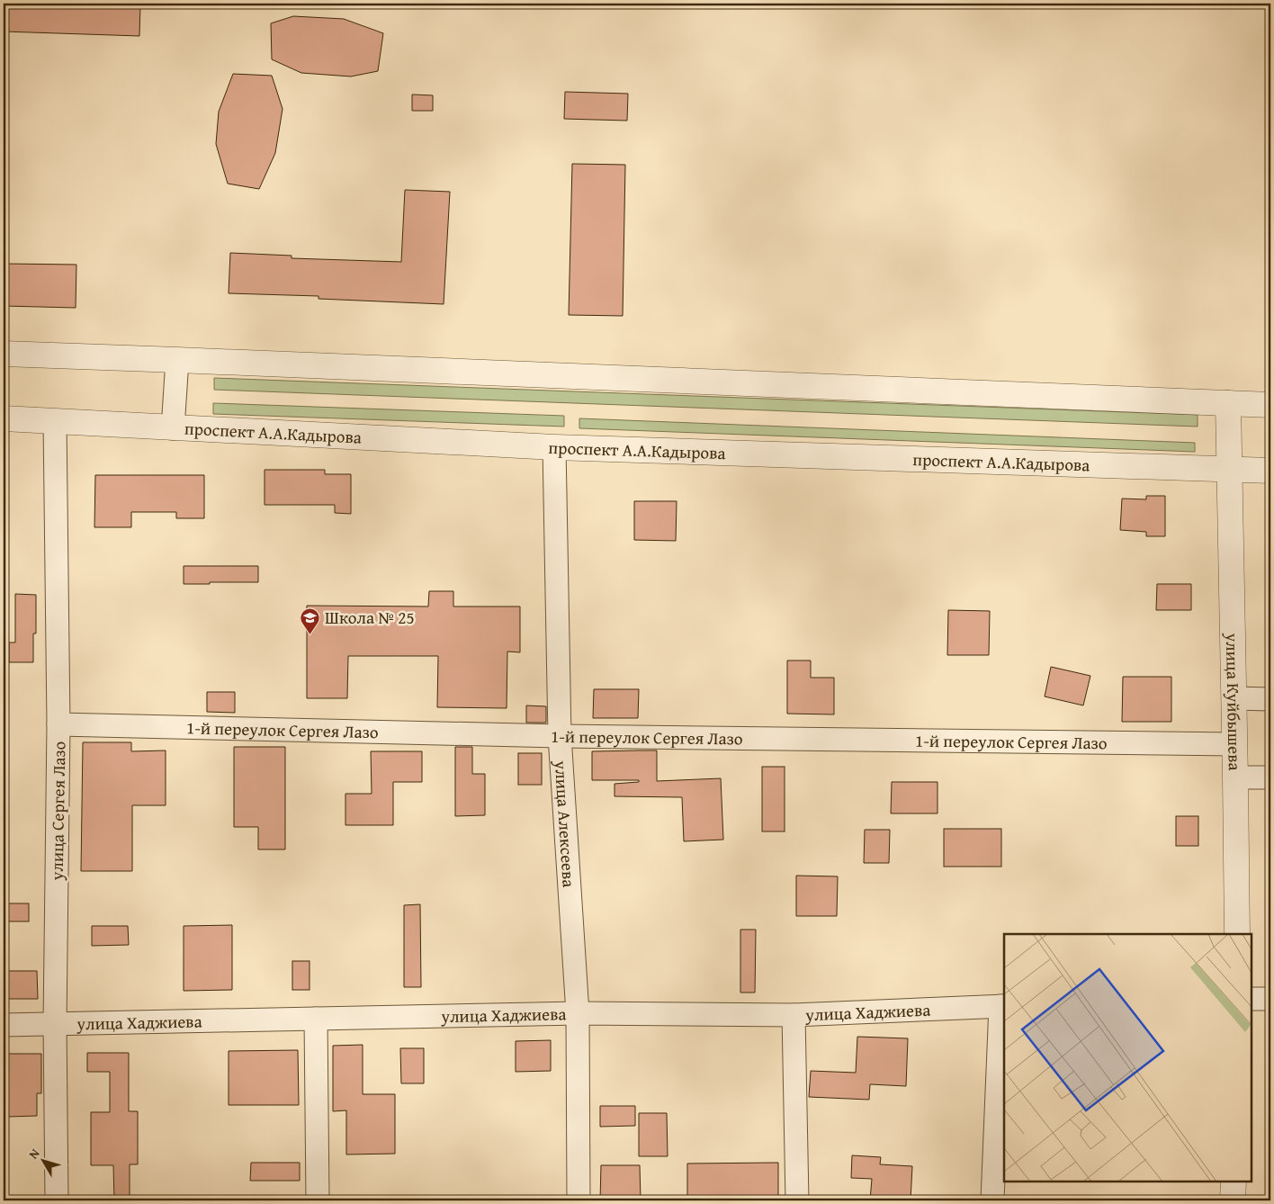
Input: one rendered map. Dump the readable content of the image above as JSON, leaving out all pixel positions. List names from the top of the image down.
{
  "streets": {
    "street": [
      "проспект А.А.Кадырова",
      "улица Куйбышева",
      "1-й переулок Сергея Лазо",
      "улица Сергея Лазо",
      "улица Алексеева",
      "улица Хаджиева"
    ]
  },
  "crossings": [
    ["проспект А.А.Кадырова", "улица Куйбышева"],
    ["проспект А.А.Кадырова", "улица Сергея Лазо"],
    ["проспект А.А.Кадырова", "улица Алексеева"],
    ["улица Куйбышева", "1-й переулок Сергея Лазо"],
    ["1-й переулок Сергея Лазо", "улица Сергея Лазо"],
    ["1-й переулок Сергея Лазо", "улица Алексеева"],
    ["улица Сергея Лазо", "улица Хаджиева"],
    ["улица Алексеева", "улица Хаджиева"]
  ],
  "places": {
    "school or university": ["Школа № 25"]
  },
  "north": "top left"
}
